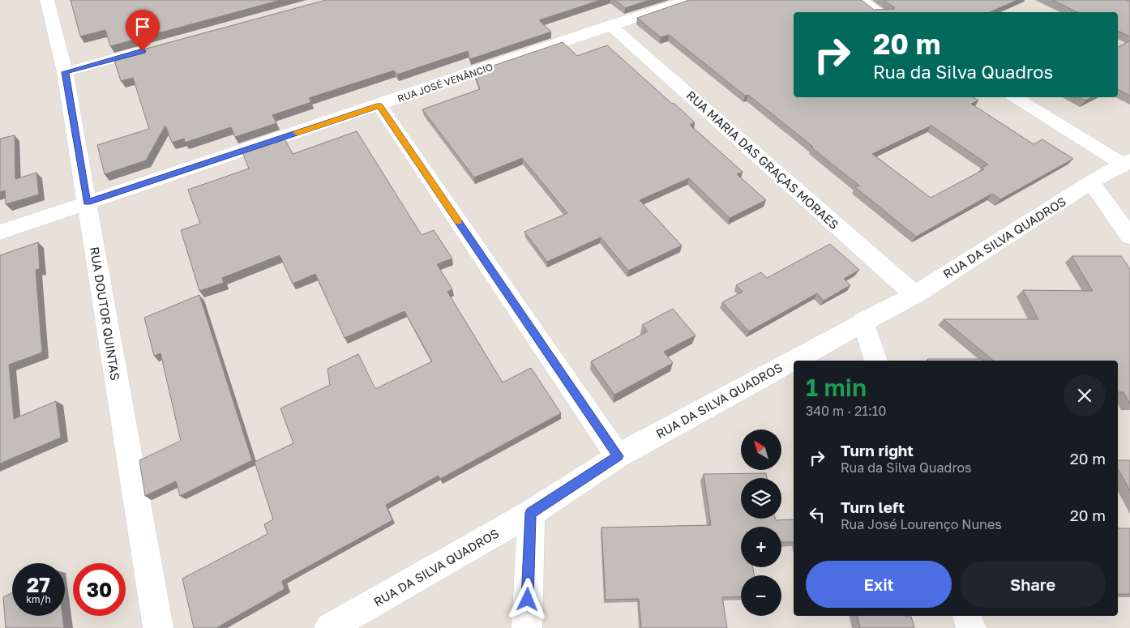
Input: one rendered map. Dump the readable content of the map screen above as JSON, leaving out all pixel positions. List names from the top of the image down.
{
  "streets": {
    "street": [
      "RUA JOSÉ VENÂNCIO",
      "RUA MARIA DAS GRAÇAS MORAES",
      "RUA DA SILVA QUADROS",
      "RUA DOUTOR QUINTAS"
    ]
  },
  "crossings": [
    ["RUA JOSÉ VENÂNCIO", "RUA MARIA DAS GRAÇAS MORAES"],
    ["RUA JOSÉ VENÂNCIO", "RUA DOUTOR QUINTAS"],
    ["RUA MARIA DAS GRAÇAS MORAES", "RUA DA SILVA QUADROS"]
  ],
  "north": "top left",
  "page": {
    "turn": ["20 m", "Rua da Silva Quadros"],
    "heading": ["1 min", "340 m · 21:10"],
    "map_buttons": ["+", "−"],
    "list": [
      {
        "name": "Turn right",
        "note": "Rua da Silva Quadros",
        "value": "20 m"
      },
      {
        "name": "Turn left",
        "note": "Rua José Lourenço Nunes",
        "value": "20 m"
      }
    ],
    "buttons": ["Exit", "Share"],
    "speed": "27 km/h",
    "limit": "30"
  }
}
